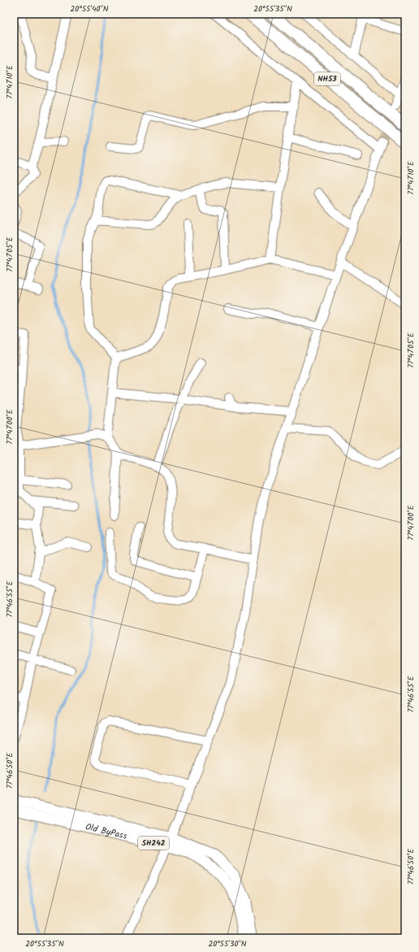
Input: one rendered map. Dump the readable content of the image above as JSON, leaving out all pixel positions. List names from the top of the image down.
{
  "streets": {
    "highway": ["NH53"],
    "main road": ["Old ByPass", "SH242"]
  },
  "coordinates": [
    "20°55'40\"N",
    "20°55'35\"N",
    "77°47'10\"E",
    "77°47'05\"E",
    "77°47'00\"E",
    "77°46'55\"E",
    "77°46'50\"E",
    "20°55'30\"N"
  ]
}
